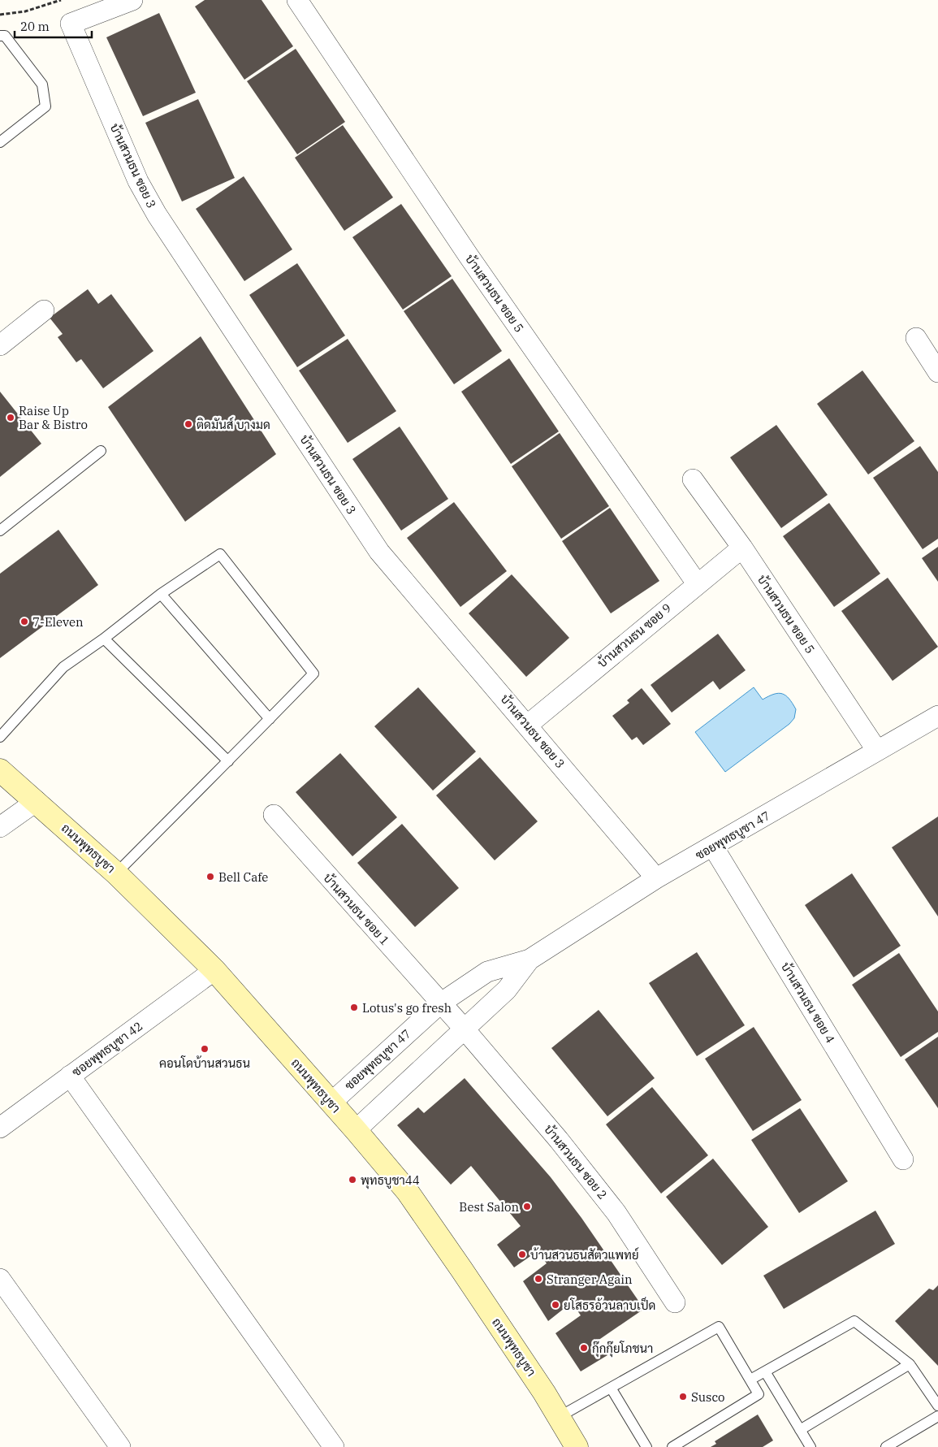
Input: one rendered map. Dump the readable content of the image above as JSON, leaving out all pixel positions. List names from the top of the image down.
{
  "streets": {
    "main road": ["ถนนพุทธบูชา"],
    "street": [
      "บ้านสวนธน ซอย 3",
      "บ้านสวนธน ซอย 5",
      "บ้านสวนธน ซอย 9",
      "ซอยพุทธบูชา 47",
      "บ้านสวนธน ซอย 1",
      "บ้านสวนธน ซอย 4",
      "ซอยพุทธบูชา 42",
      "บ้านสวนธน ซอย 2"
    ]
  },
  "crossings": [
    ["บ้านสวนธน ซอย 3", "บ้านสวนธน ซอย 9"],
    ["บ้านสวนธน ซอย 3", "ซอยพุทธบูชา 47"],
    ["บ้านสวนธน ซอย 5", "บ้านสวนธน ซอย 9"],
    ["บ้านสวนธน ซอย 5", "ซอยพุทธบูชา 47"],
    ["ซอยพุทธบูชา 47", "ถนนพุทธบูชา"],
    ["ซอยพุทธบูชา 47", "บ้านสวนธน ซอย 1"],
    ["ซอยพุทธบูชา 47", "บ้านสวนธน ซอย 4"],
    ["ซอยพุทธบูชา 47", "บ้านสวนธน ซอย 2"],
    ["ถนนพุทธบูชา", "ซอยพุทธบูชา 42"],
    ["บ้านสวนธน ซอย 1", "บ้านสวนธน ซอย 2"]
  ],
  "places": [
    "Raise Up Bar & Bistro",
    "ติดมันส์ บางมด",
    "7-Eleven",
    "Bell Cafe",
    "Lotus's go fresh",
    "คอนโดบ้านสวนธน",
    "พุทธบูชา44",
    "Best Salon",
    "บ้านสวนธนสัตวแพทย์",
    "Stranger Again",
    "ยโสธรอ้วนลาบเป็ด",
    "กุ๊กกุ๊ยโภชนา",
    "Susco"
  ],
  "scale_bar": "20 m"
}
